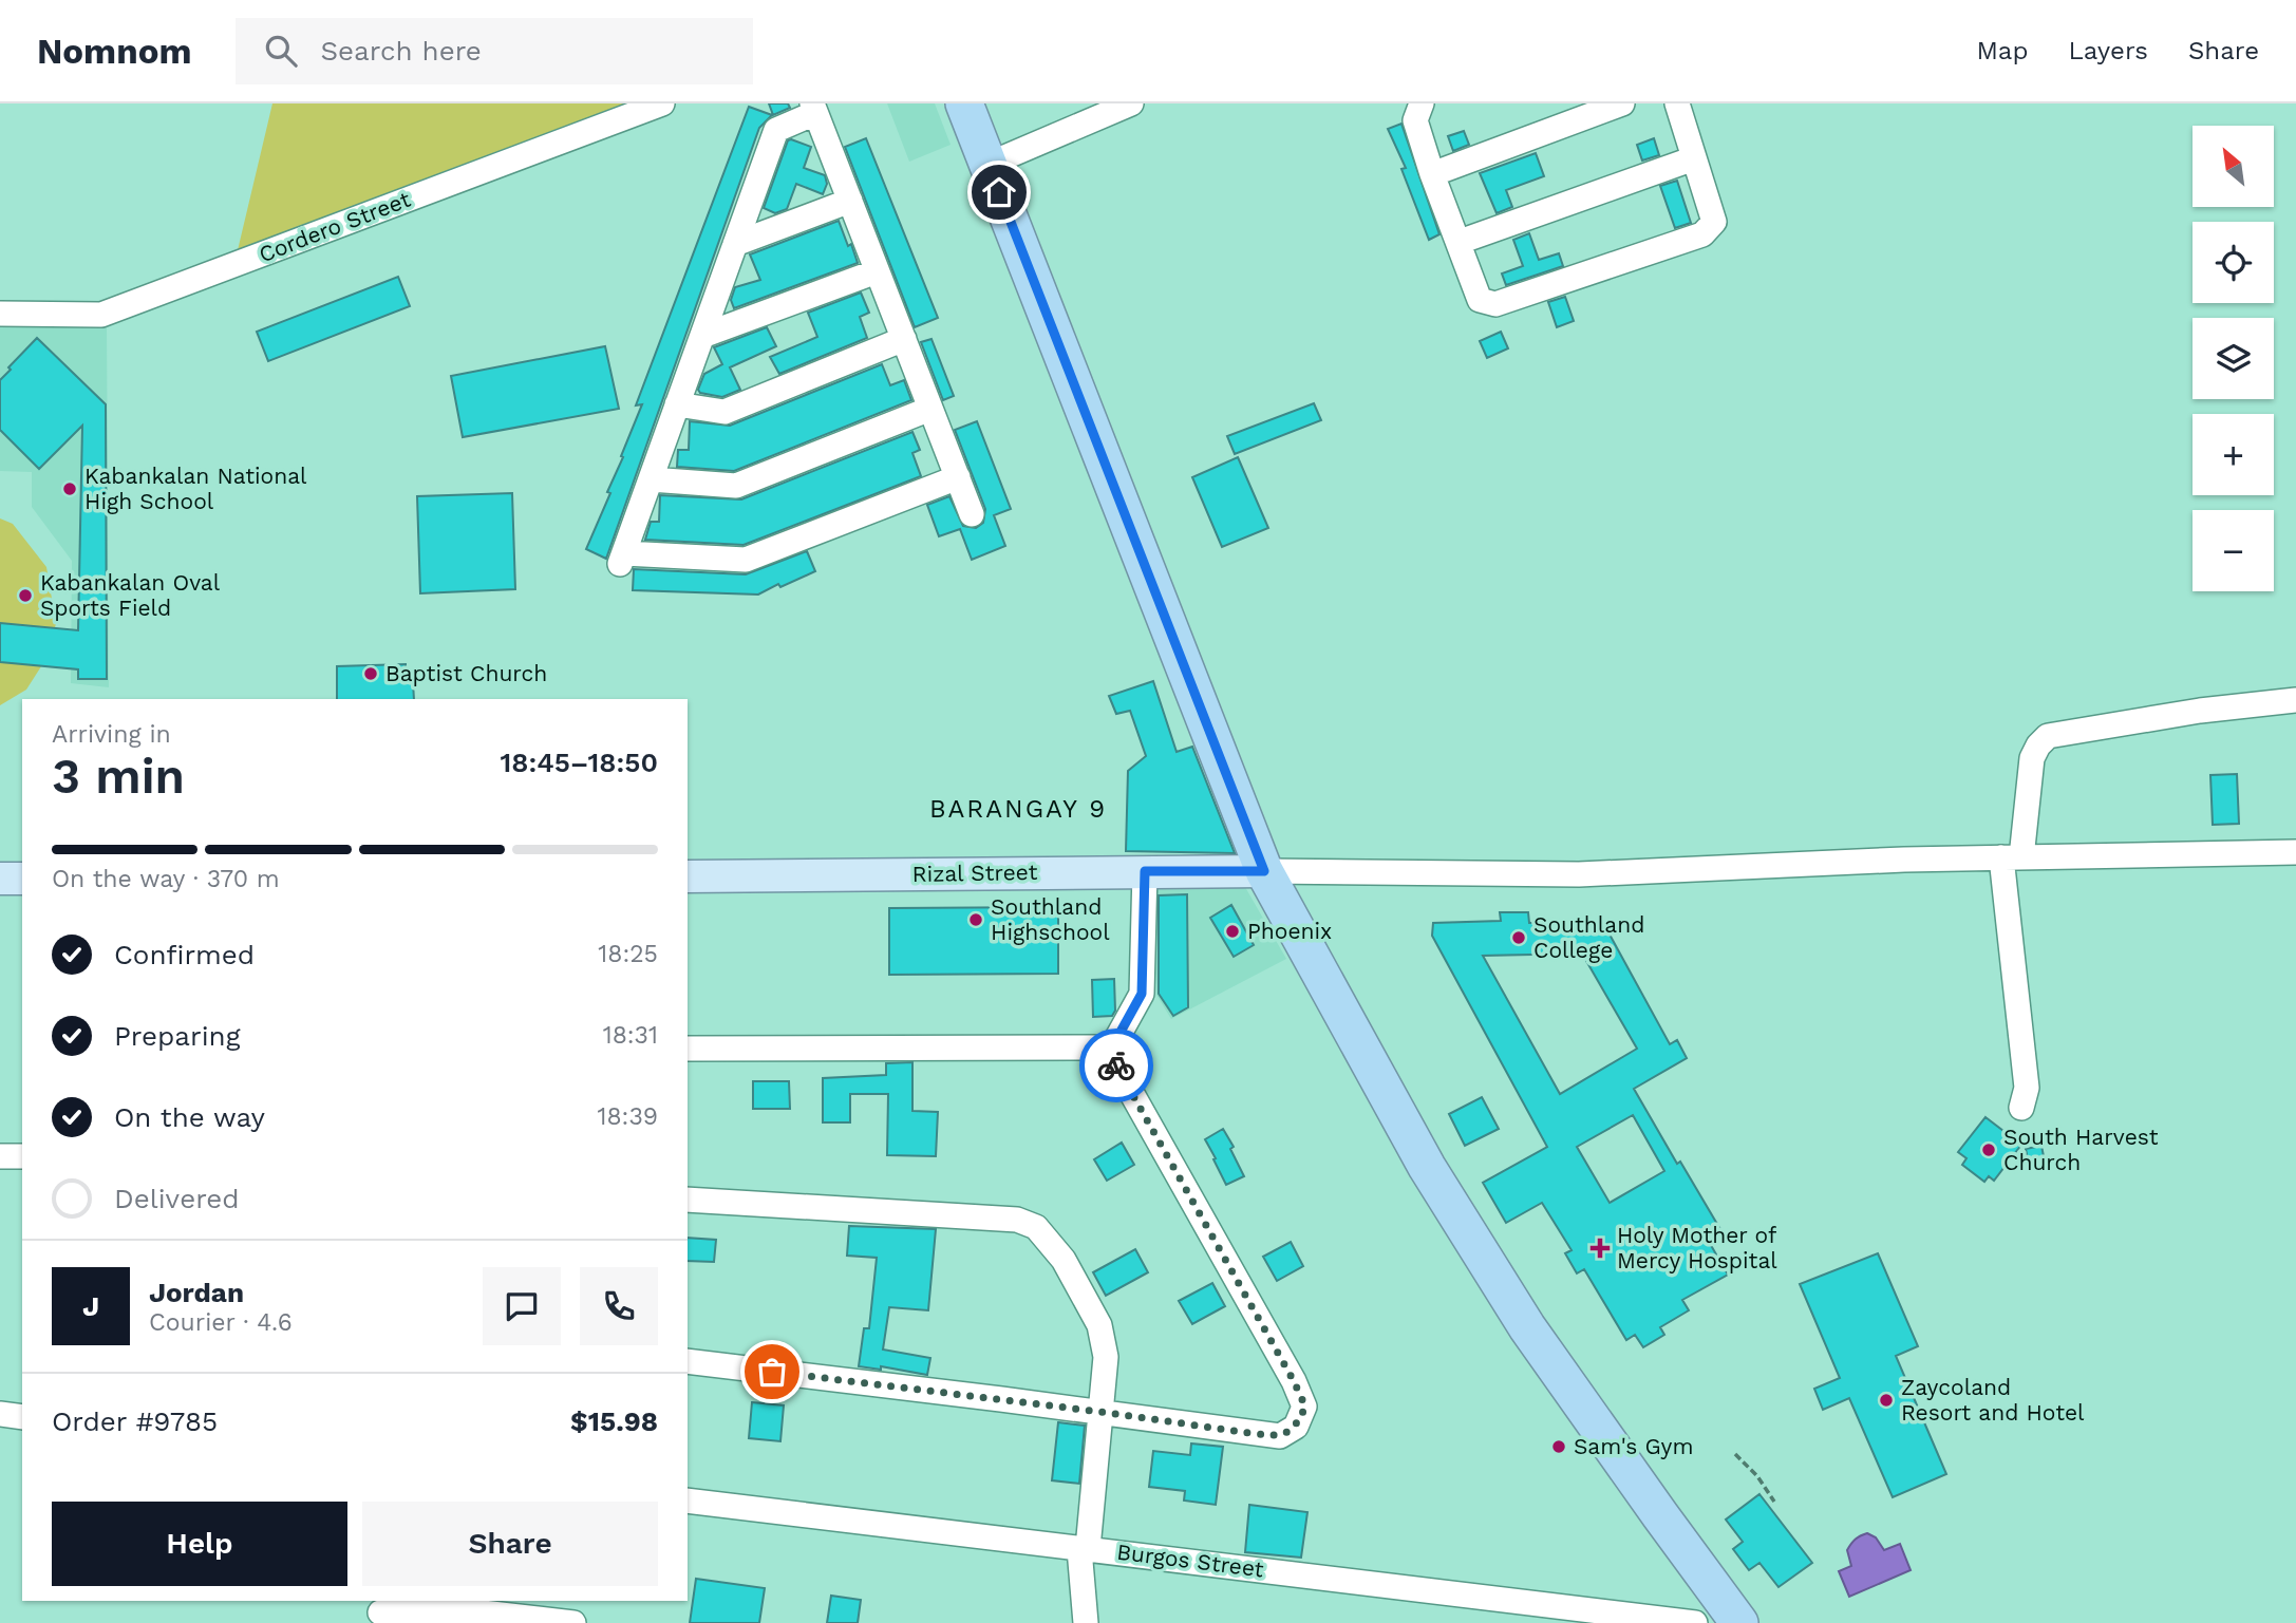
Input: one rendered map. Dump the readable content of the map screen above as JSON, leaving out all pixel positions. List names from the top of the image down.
{
  "streets": {
    "main road": ["Rizal Street"],
    "street": ["Cordero Street", "Burgos Street"]
  },
  "districts": ["BARANGAY 9"],
  "places": {
    "other": [
      "Kabankalan National High School",
      "Kabankalan Oval Sports Field",
      "Baptist Church",
      "Southland Highschool",
      "Phoenix",
      "Southland College",
      "South Harvest Church",
      "Zaycoland Resort and Hotel",
      "Sam's Gym"
    ],
    "health": ["Holy Mother of Mercy Hospital"]
  },
  "north": "top left",
  "page": {
    "header": "Nomnom",
    "search": "Search here",
    "nav": ["Map", "Layers", "Share"],
    "map_buttons": ["+", "−"],
    "heading": ["3 min", "Arriving in", "18:45–18:50"],
    "panel": [
      "Jordan",
      "Courier · 4.6",
      "Order #9785",
      "$15.98"
    ],
    "bar": "On the way · 370 m",
    "list": [
      ["Confirmed", "18:25"],
      ["Preparing", "18:31"],
      ["On the way", "18:39"],
      "Delivered"
    ],
    "round": "J",
    "buttons": ["Help", "Share"]
  }
}
